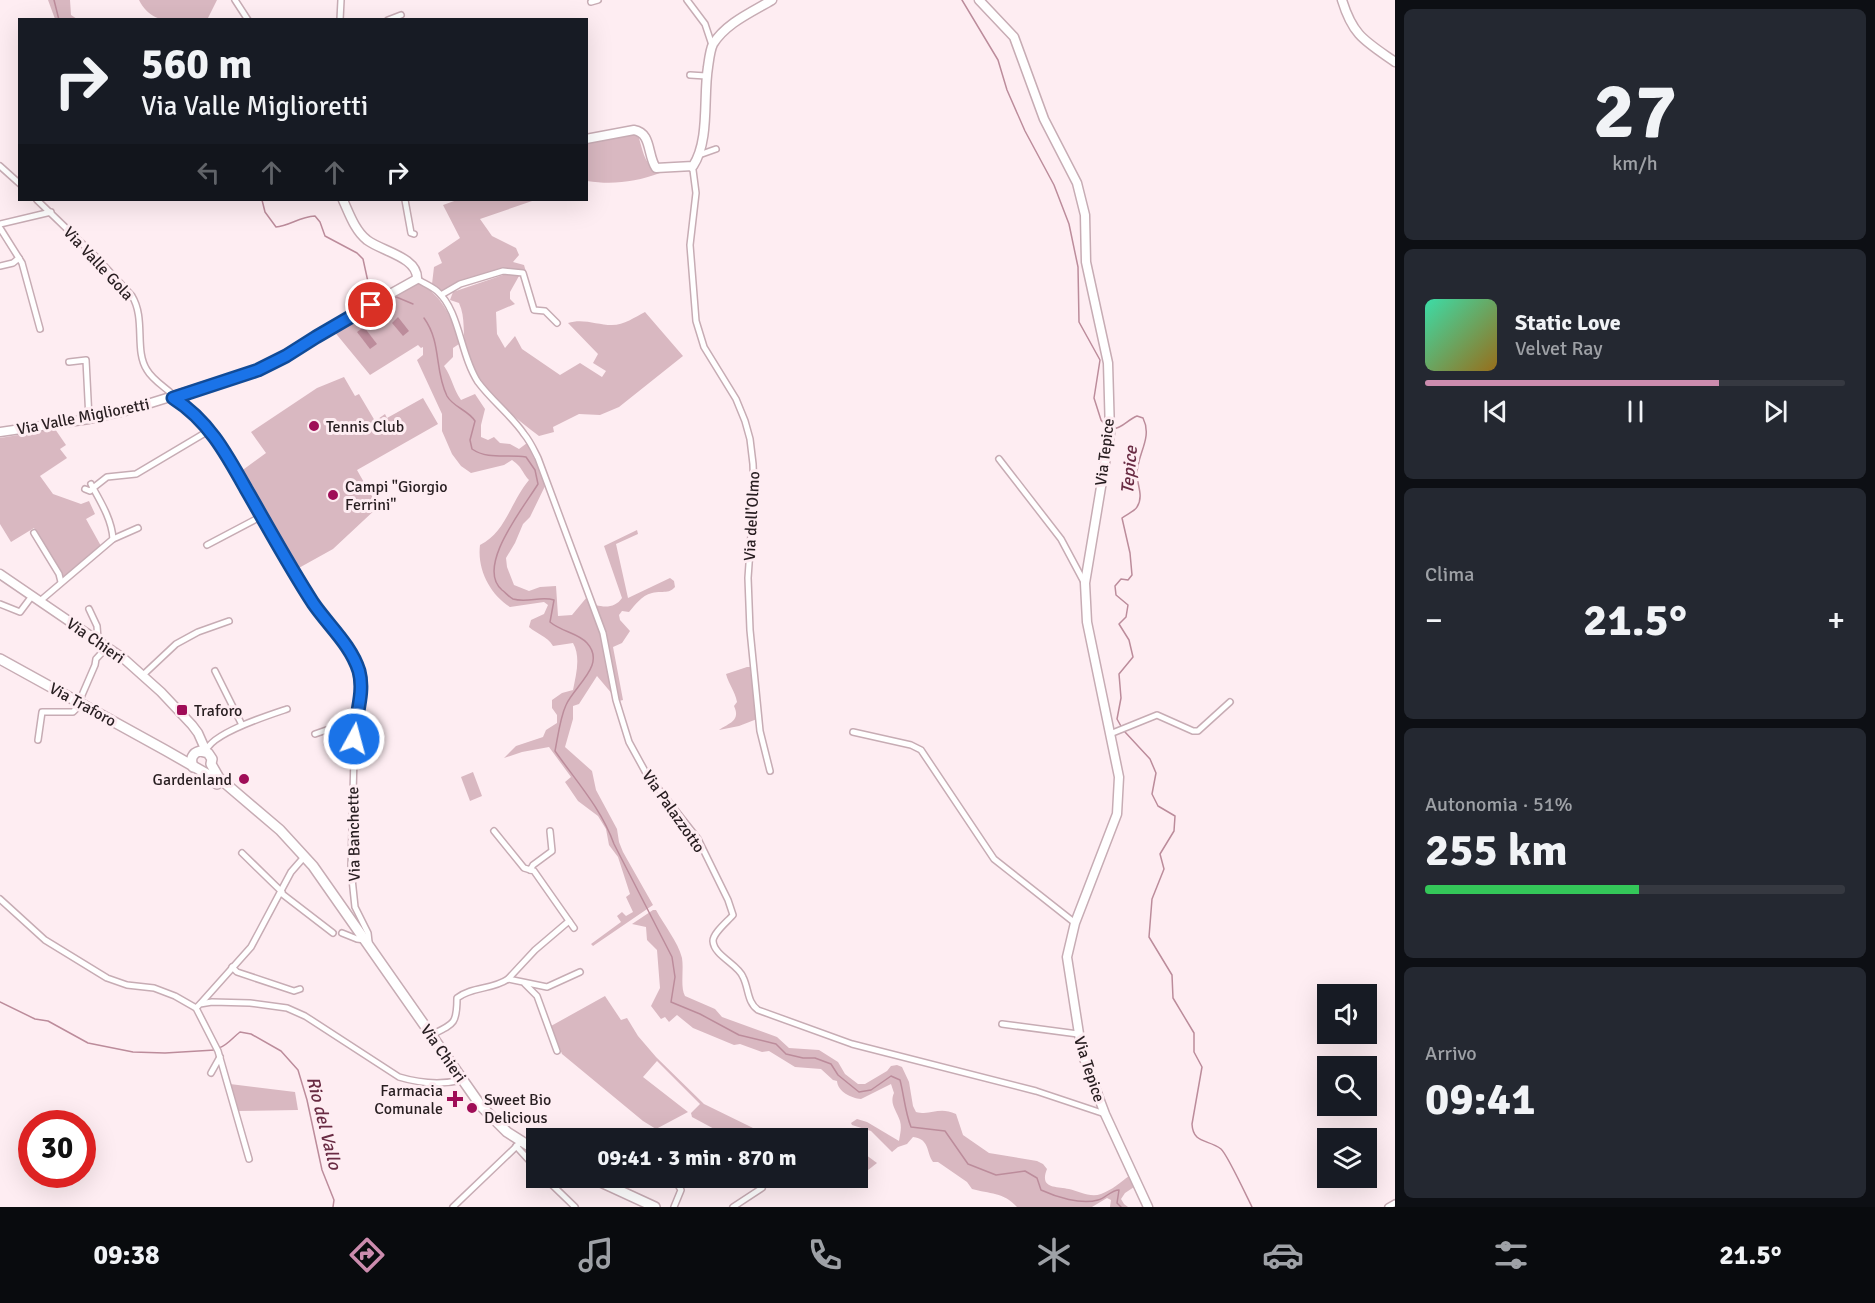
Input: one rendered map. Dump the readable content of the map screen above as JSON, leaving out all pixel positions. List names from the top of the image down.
{
  "streets": {
    "main road": ["Via Chieri", "Via Traforo"],
    "street": [
      "Via Valle Gola",
      "Via Valle Miglioretti",
      "Via Tepice",
      "Via dell'Olmo",
      "Via Palazzotto",
      "Via Banchette"
    ]
  },
  "crossings": [
    ["Via Valle Gola", "Via Valle Miglioretti"],
    ["Via Valle Gola", "Via Banchette"],
    ["Via Valle Miglioretti", "Via Palazzotto"],
    ["Via Valle Miglioretti", "Via Banchette"],
    ["Via Tepice", "Via Palazzotto"],
    ["Via Chieri", "Via Traforo"],
    ["Via Chieri", "Via Banchette"]
  ],
  "water": ["Tepice", "Rio del Vallo"],
  "places": {
    "other": [
      "Tennis Club",
      "Campi \"Giorgio Ferrini\"",
      "Gardenland",
      "Sweet Bio Delicious"
    ],
    "transit": ["Traforo"],
    "health": ["Farmacia Comunale"]
  },
  "page": {
    "tile": [
      ["27", "km/h"],
      "Clima",
      ["Autonomia · 51%", "255 km"],
      ["Arrivo", "09:41"]
    ],
    "turn": ["560 m", "Via Valle Miglioretti"],
    "song": ["Static Love", "Velvet Ray"],
    "heat": ["−", "21.5°", "+"],
    "limit": "30",
    "trip": "09:41 · 3 min · 870 m",
    "tabs": ["09:38", "21.5°"]
  }
}
